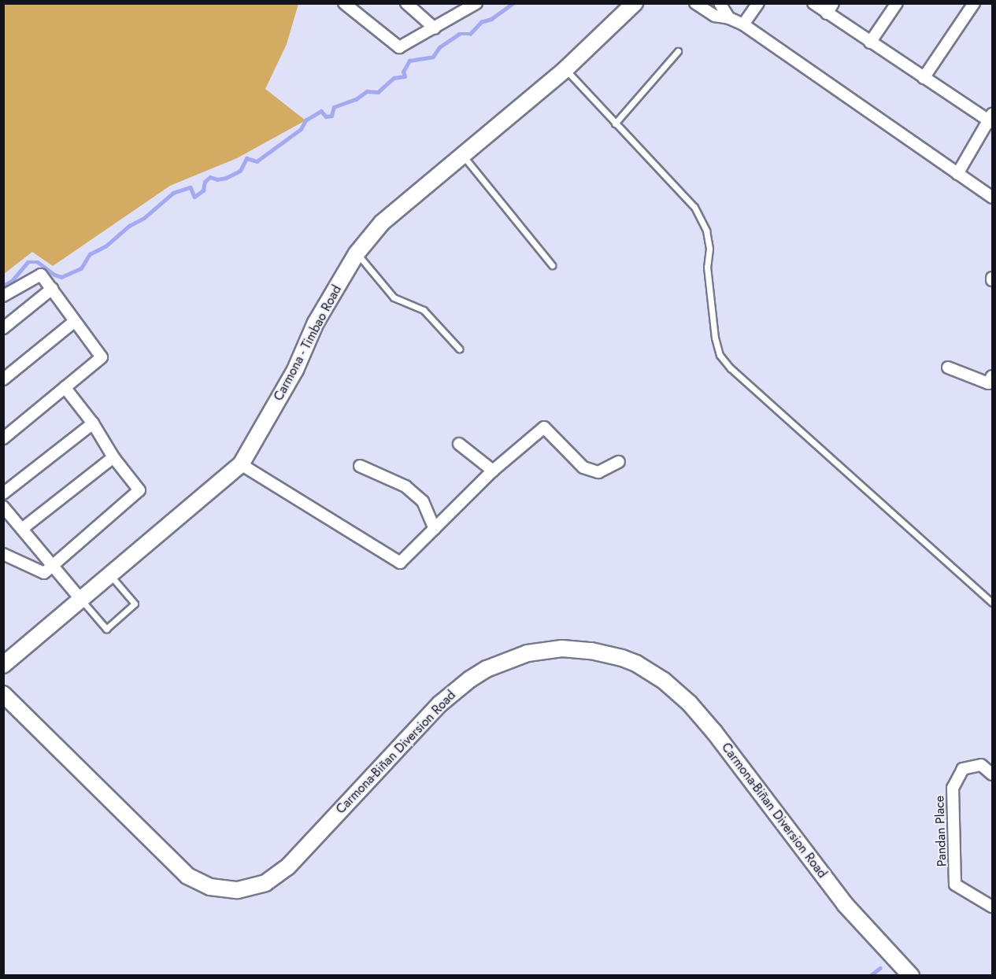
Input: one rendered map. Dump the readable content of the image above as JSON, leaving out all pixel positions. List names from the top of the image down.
{
  "streets": {
    "main road": ["Carmona - Timbao Road", "Carmona-Biñan Diversion Road"],
    "street": ["Pandan Place"]
  }
}
